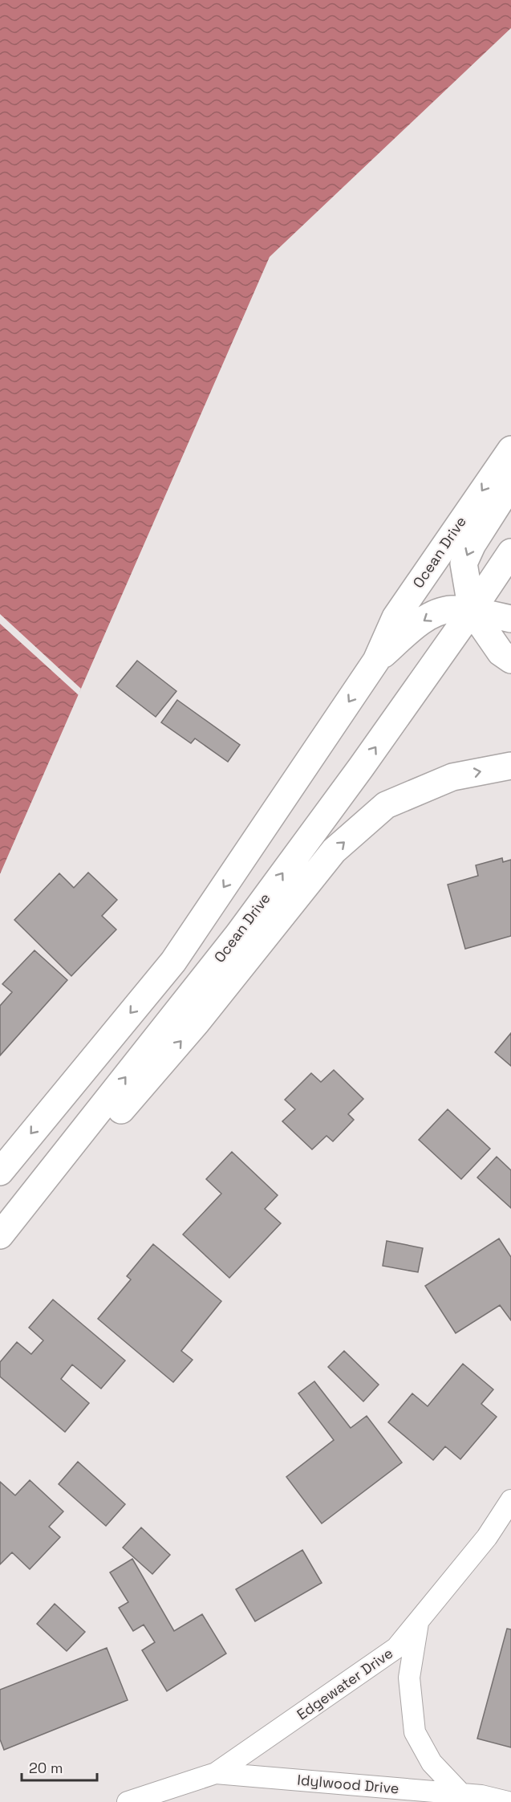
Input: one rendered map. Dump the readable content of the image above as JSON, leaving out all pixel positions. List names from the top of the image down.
{
  "streets": {
    "main road": ["Ocean Drive"],
    "street": ["Edgewater Drive", "Idylwood Drive"]
  },
  "crossings": [
    ["Edgewater Drive", "Idylwood Drive"]
  ],
  "scale_bar": "20 m"
}
